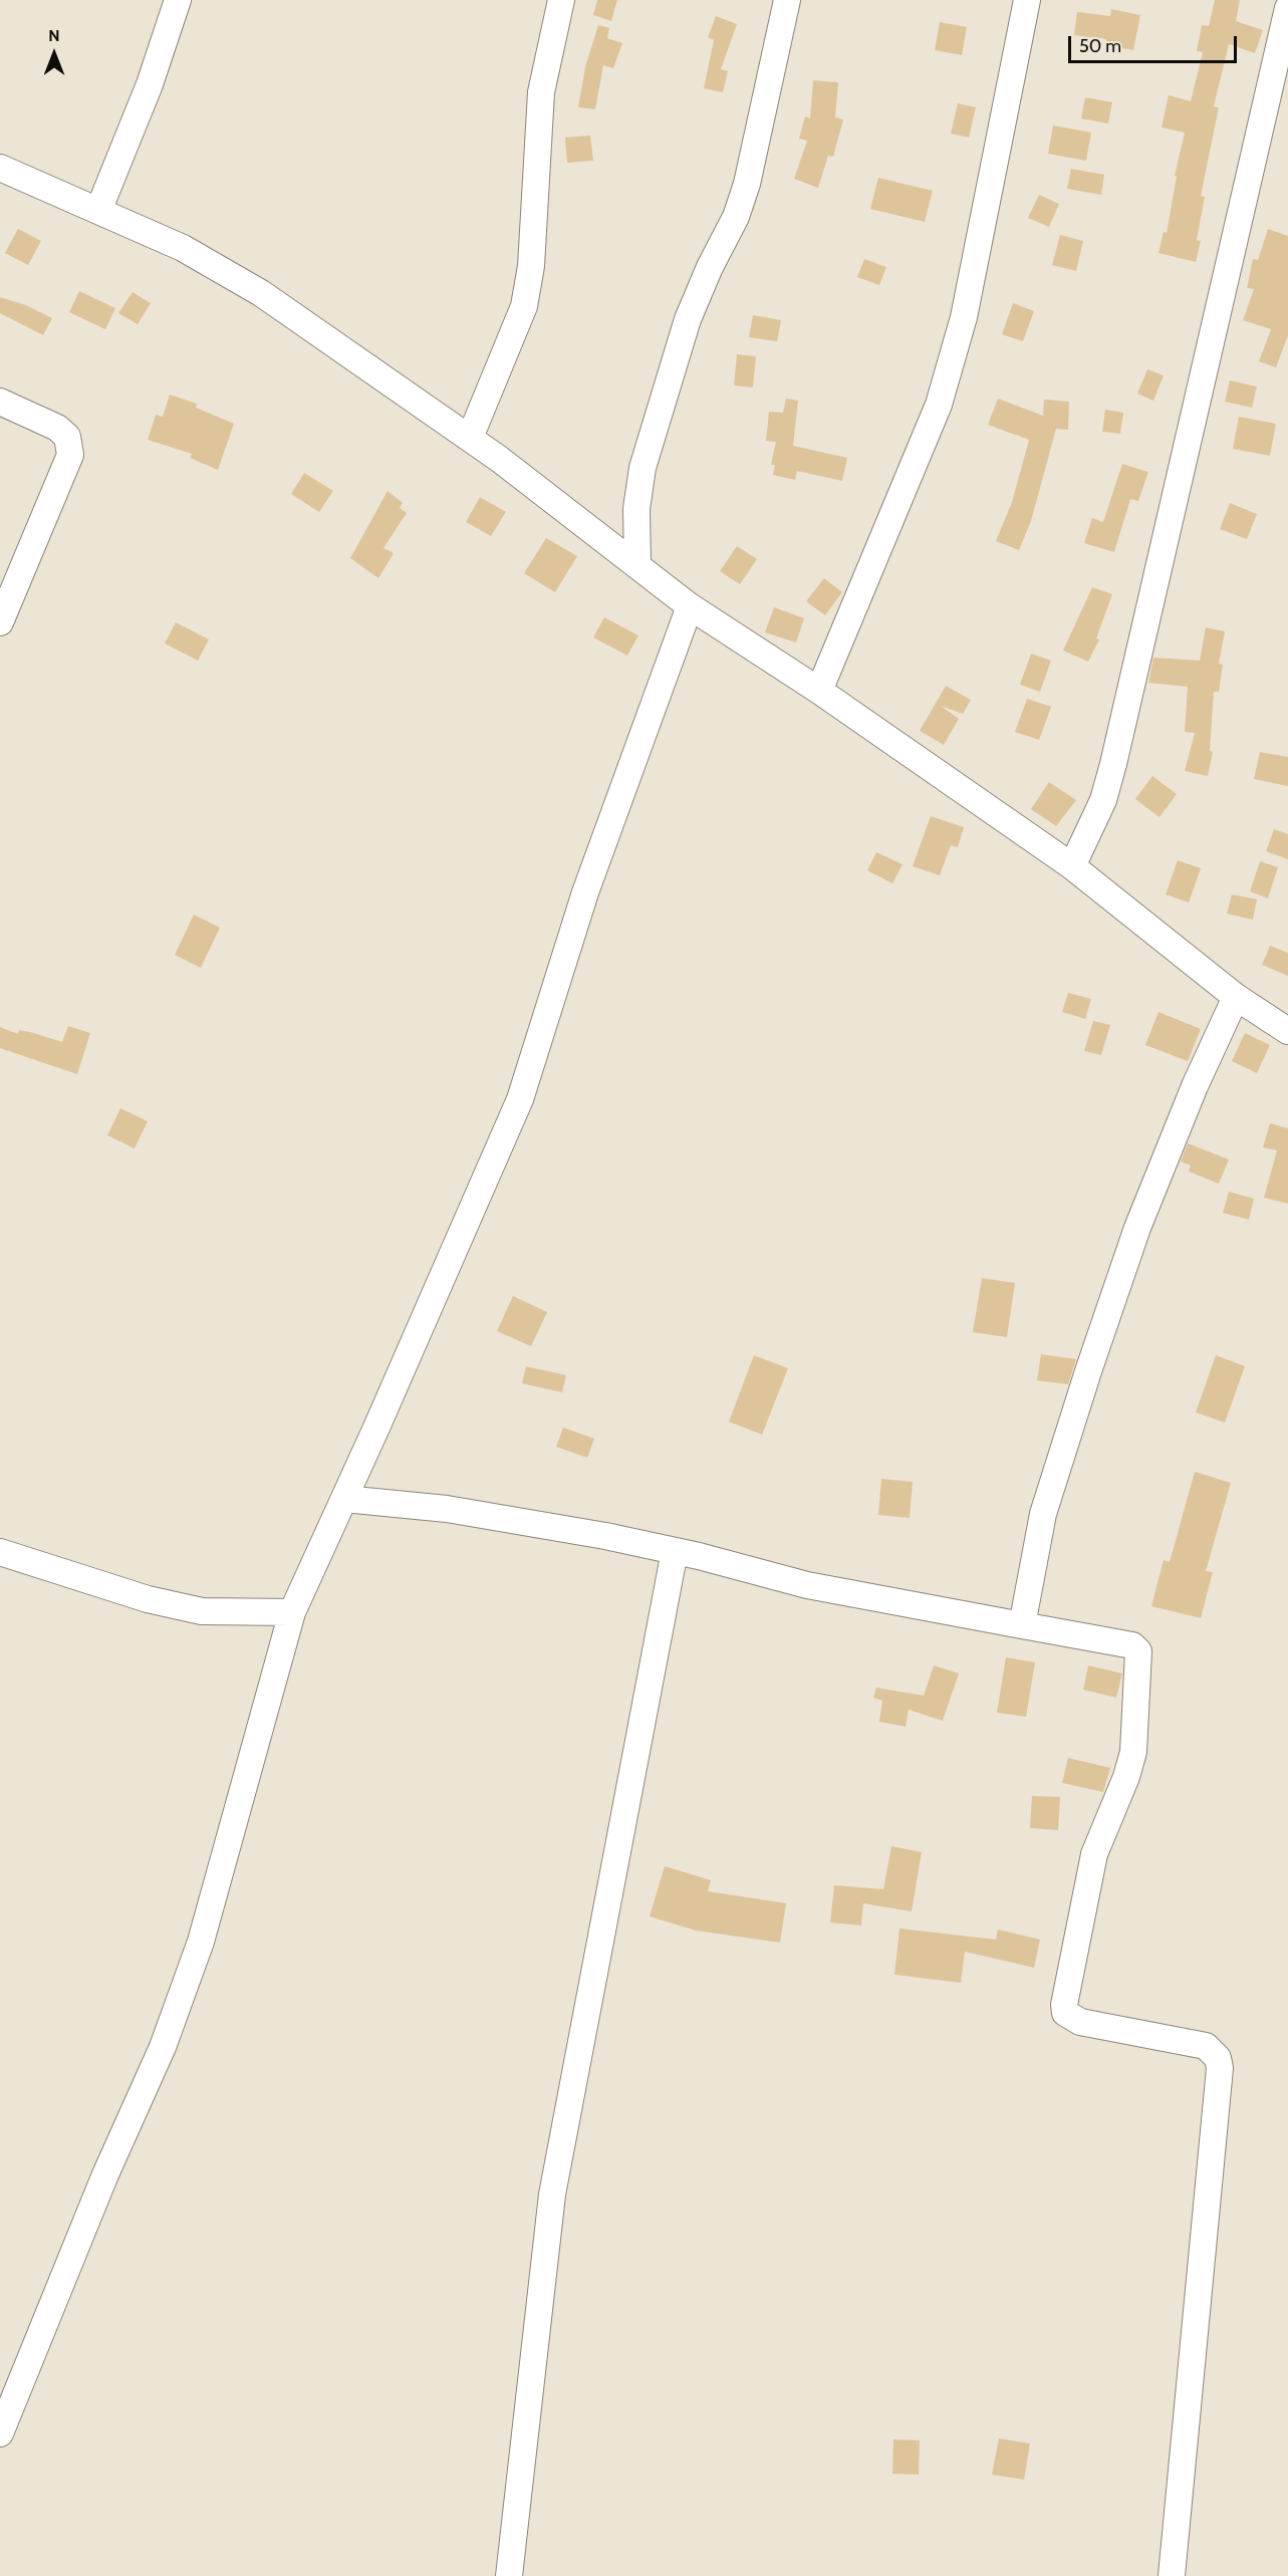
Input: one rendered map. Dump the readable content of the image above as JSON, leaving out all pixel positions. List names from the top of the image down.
{
  "scale_bar": "50 m",
  "north": "top"
}
